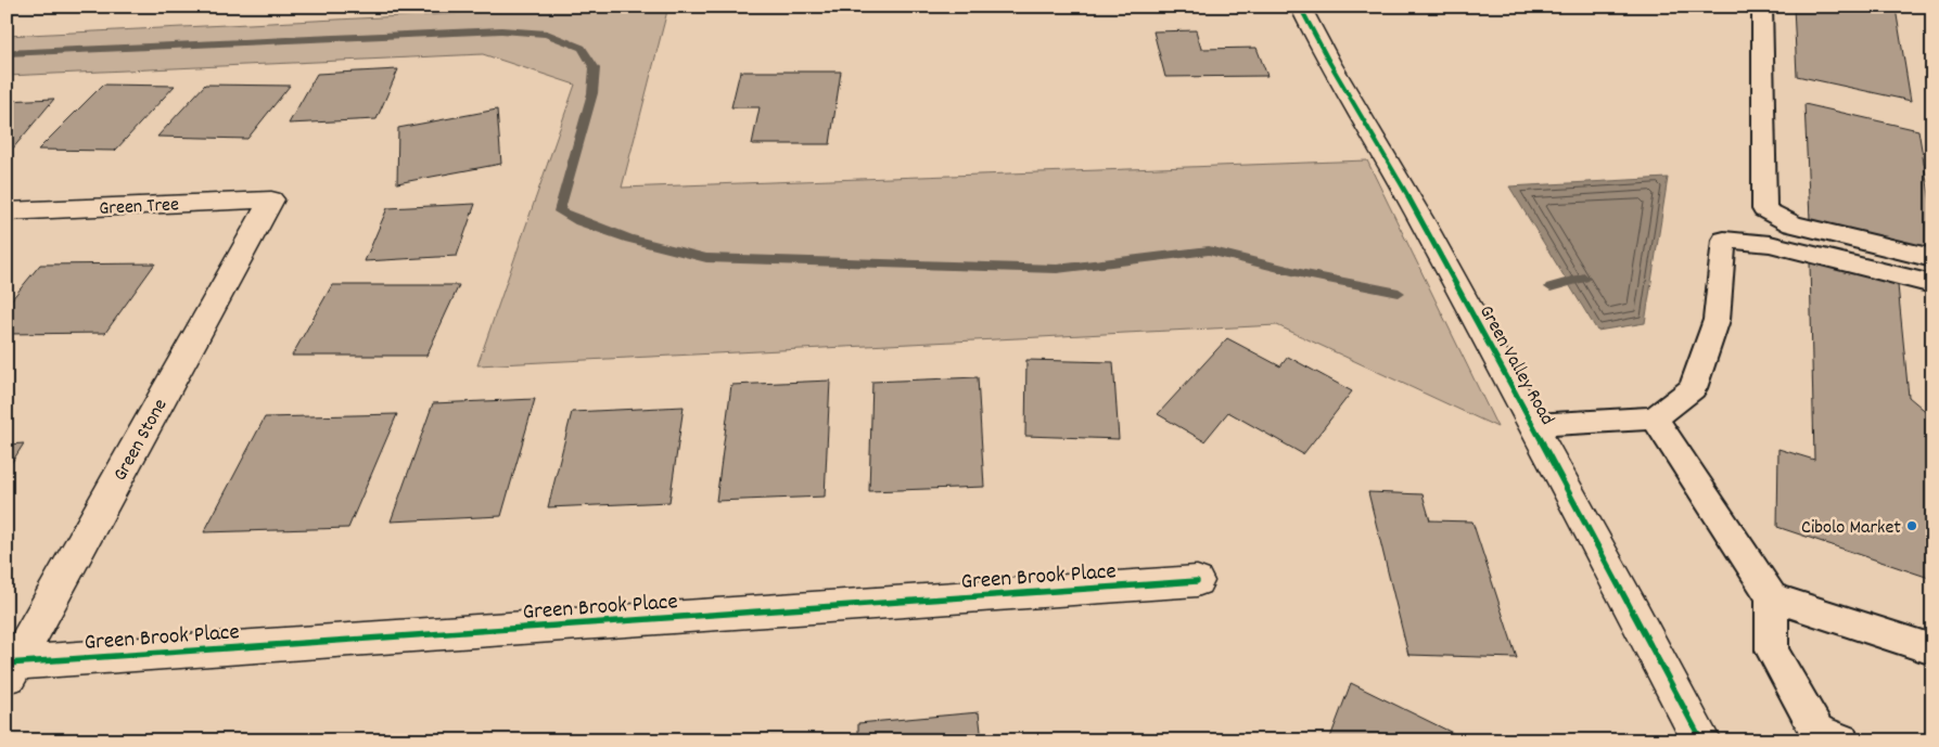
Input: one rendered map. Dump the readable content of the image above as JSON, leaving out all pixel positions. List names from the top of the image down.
{
  "streets": {
    "street": [
      "Green Tree",
      "Green Valley Road",
      "Green Stone",
      "Green Brook Place"
    ]
  },
  "crossings": [
    ["Green Tree", "Green Stone"],
    ["Green Stone", "Green Brook Place"]
  ],
  "places": ["Cibolo Market"]
}
